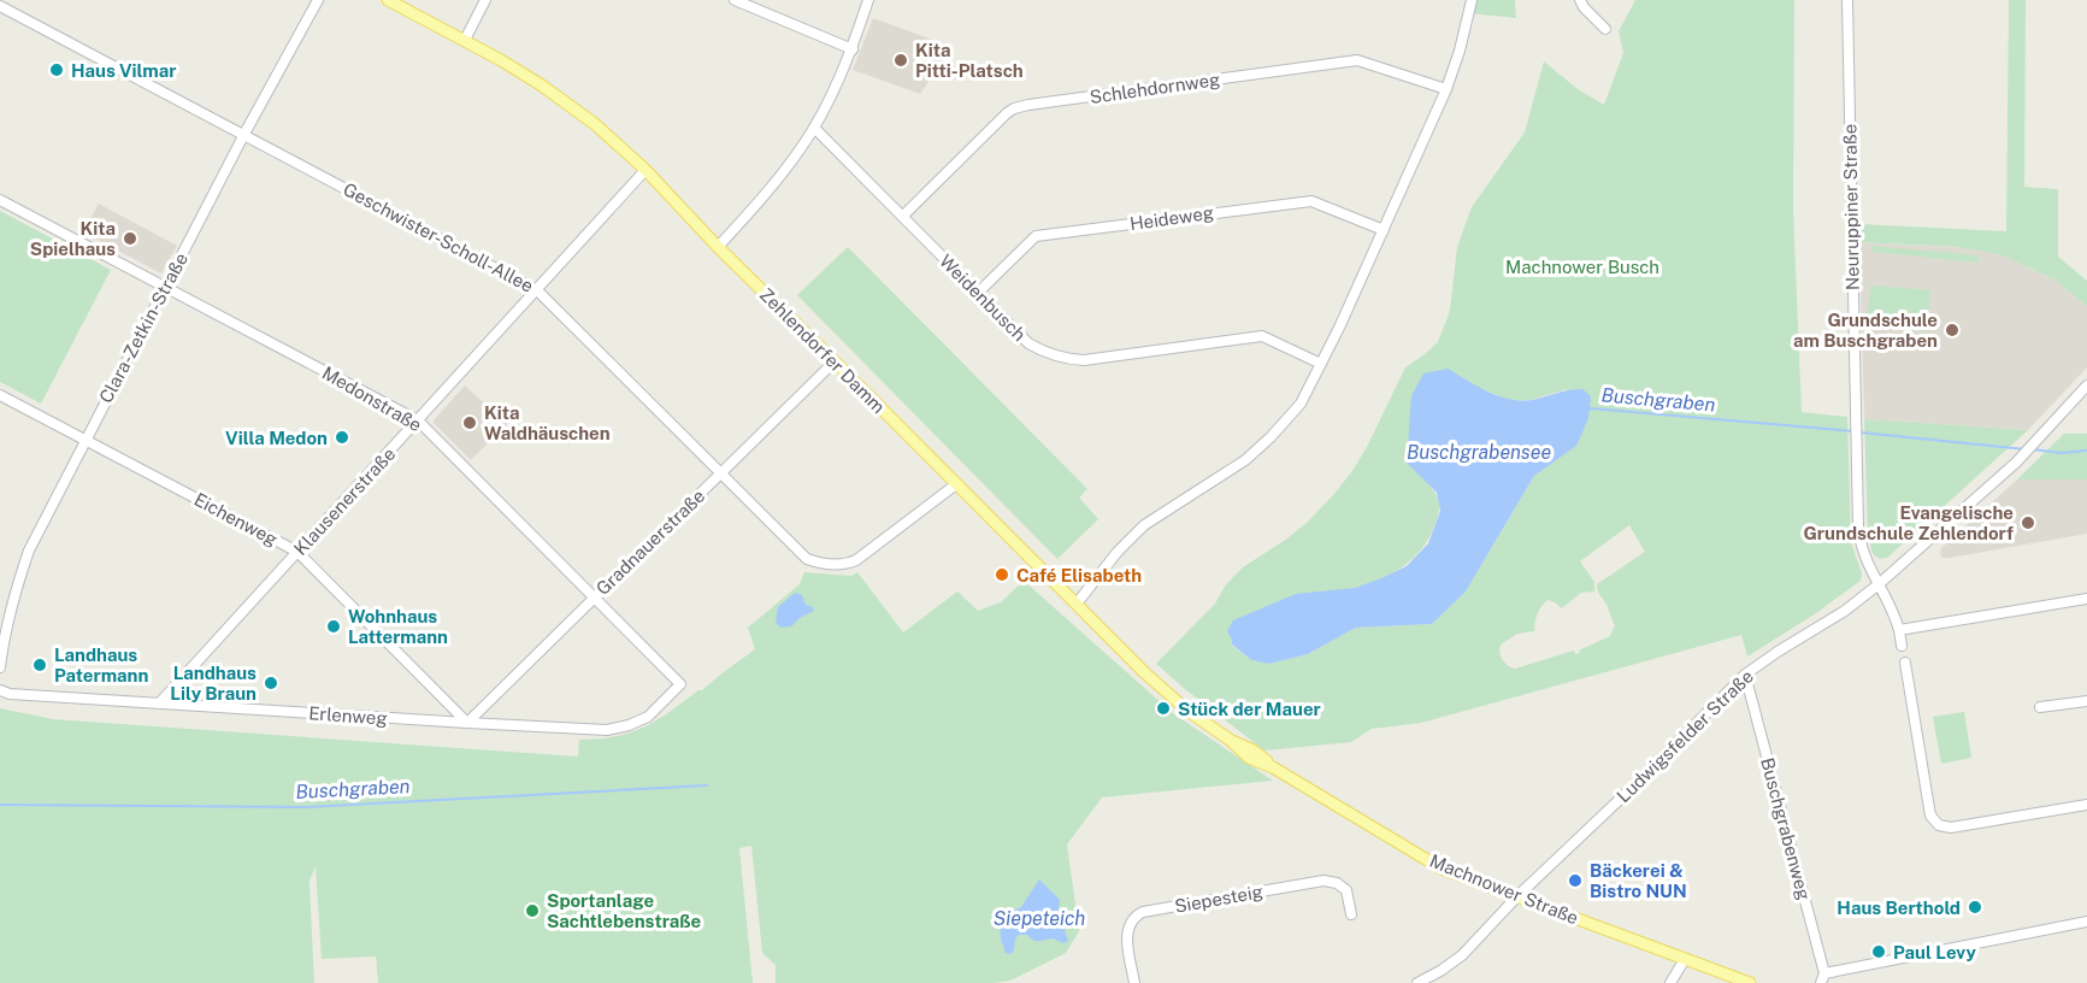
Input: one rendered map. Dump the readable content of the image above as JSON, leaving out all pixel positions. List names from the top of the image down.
{
  "streets": {
    "main road": ["Zehlendorfer Damm", "Machnower Straße"],
    "street": [
      "Schlehdornweg",
      "Neuruppiner Straße",
      "Heideweg",
      "Geschwister-Scholl-Allee",
      "Weidenbusch",
      "Clara-Zetkin-Straße",
      "Medonstraße",
      "Klausenerstraße",
      "Eichenweg",
      "Gradnauerstraße",
      "Erlenweg",
      "Ludwigsfelder Straße",
      "Buschgrabenweg",
      "Siepesteig"
    ]
  },
  "crossings": [
    ["Schlehdornweg", "Weidenbusch"],
    ["Neuruppiner Straße", "Ludwigsfelder Straße"],
    ["Heideweg", "Weidenbusch"],
    ["Geschwister-Scholl-Allee", "Clara-Zetkin-Straße"],
    ["Geschwister-Scholl-Allee", "Zehlendorfer Damm"],
    ["Geschwister-Scholl-Allee", "Klausenerstraße"],
    ["Geschwister-Scholl-Allee", "Gradnauerstraße"],
    ["Clara-Zetkin-Straße", "Medonstraße"],
    ["Clara-Zetkin-Straße", "Eichenweg"],
    ["Zehlendorfer Damm", "Klausenerstraße"],
    ["Zehlendorfer Damm", "Gradnauerstraße"],
    ["Zehlendorfer Damm", "Machnower Straße"],
    ["Medonstraße", "Klausenerstraße"],
    ["Medonstraße", "Gradnauerstraße"],
    ["Medonstraße", "Erlenweg"],
    ["Klausenerstraße", "Eichenweg"],
    ["Klausenerstraße", "Erlenweg"],
    ["Eichenweg", "Gradnauerstraße"],
    ["Eichenweg", "Erlenweg"],
    ["Gradnauerstraße", "Erlenweg"],
    ["Ludwigsfelder Straße", "Buschgrabenweg"],
    ["Ludwigsfelder Straße", "Machnower Straße"]
  ],
  "water": ["Buschgraben", "Buschgrabensee", "Siepeteich"],
  "parks": ["Machnower Busch"],
  "places": [
    "Kita Pitti-Platsch",
    "Haus Vilmar",
    "Kita Spielhaus",
    "Grundschule am Buschgraben",
    "Kita Waldhäuschen",
    "Villa Medon",
    "Evangelische Grundschule Zehlendorf",
    "Café Elisabeth",
    "Wohnhaus Lattermann",
    "Landhaus Patermann",
    "Landhaus Lily Braun",
    "Stück der Mauer",
    "Bäckerei & Bistro NUN",
    "Haus Berthold",
    "Sportanlage Sachtlebenstraße",
    "Paul Levy"
  ]
}
